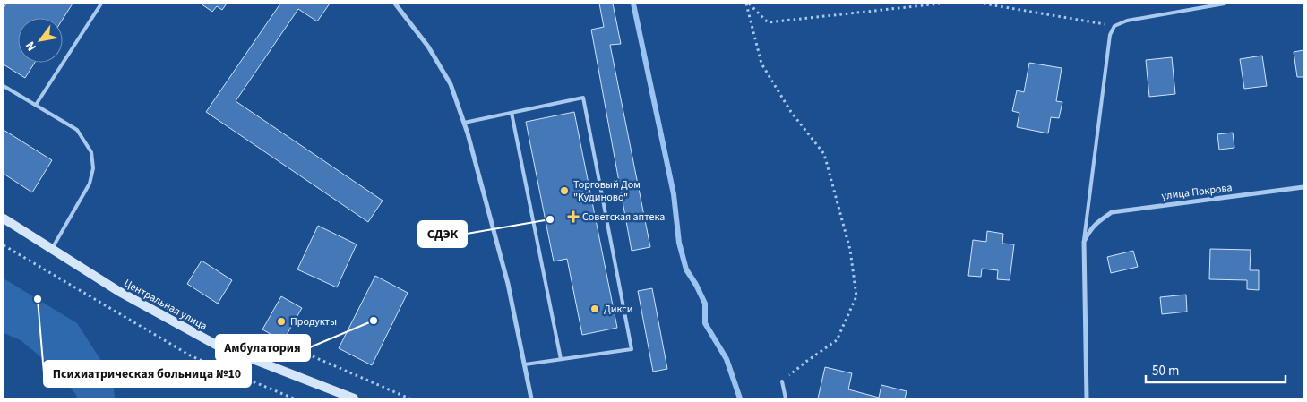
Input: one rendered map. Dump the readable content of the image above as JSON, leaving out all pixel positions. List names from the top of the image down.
{
  "streets": {
    "main road": ["Центральная улица"],
    "street": ["улица Покрова"]
  },
  "places": {
    "other": [
      "Торговый Дом \"Кудиново\"",
      "СДЭК",
      "Психиатрическая больница №10",
      "Дикси",
      "Амбулатория",
      "Продукты"
    ],
    "health": ["Советская аптека"]
  },
  "scale_bar": "50 m",
  "north": "bottom left"
}
